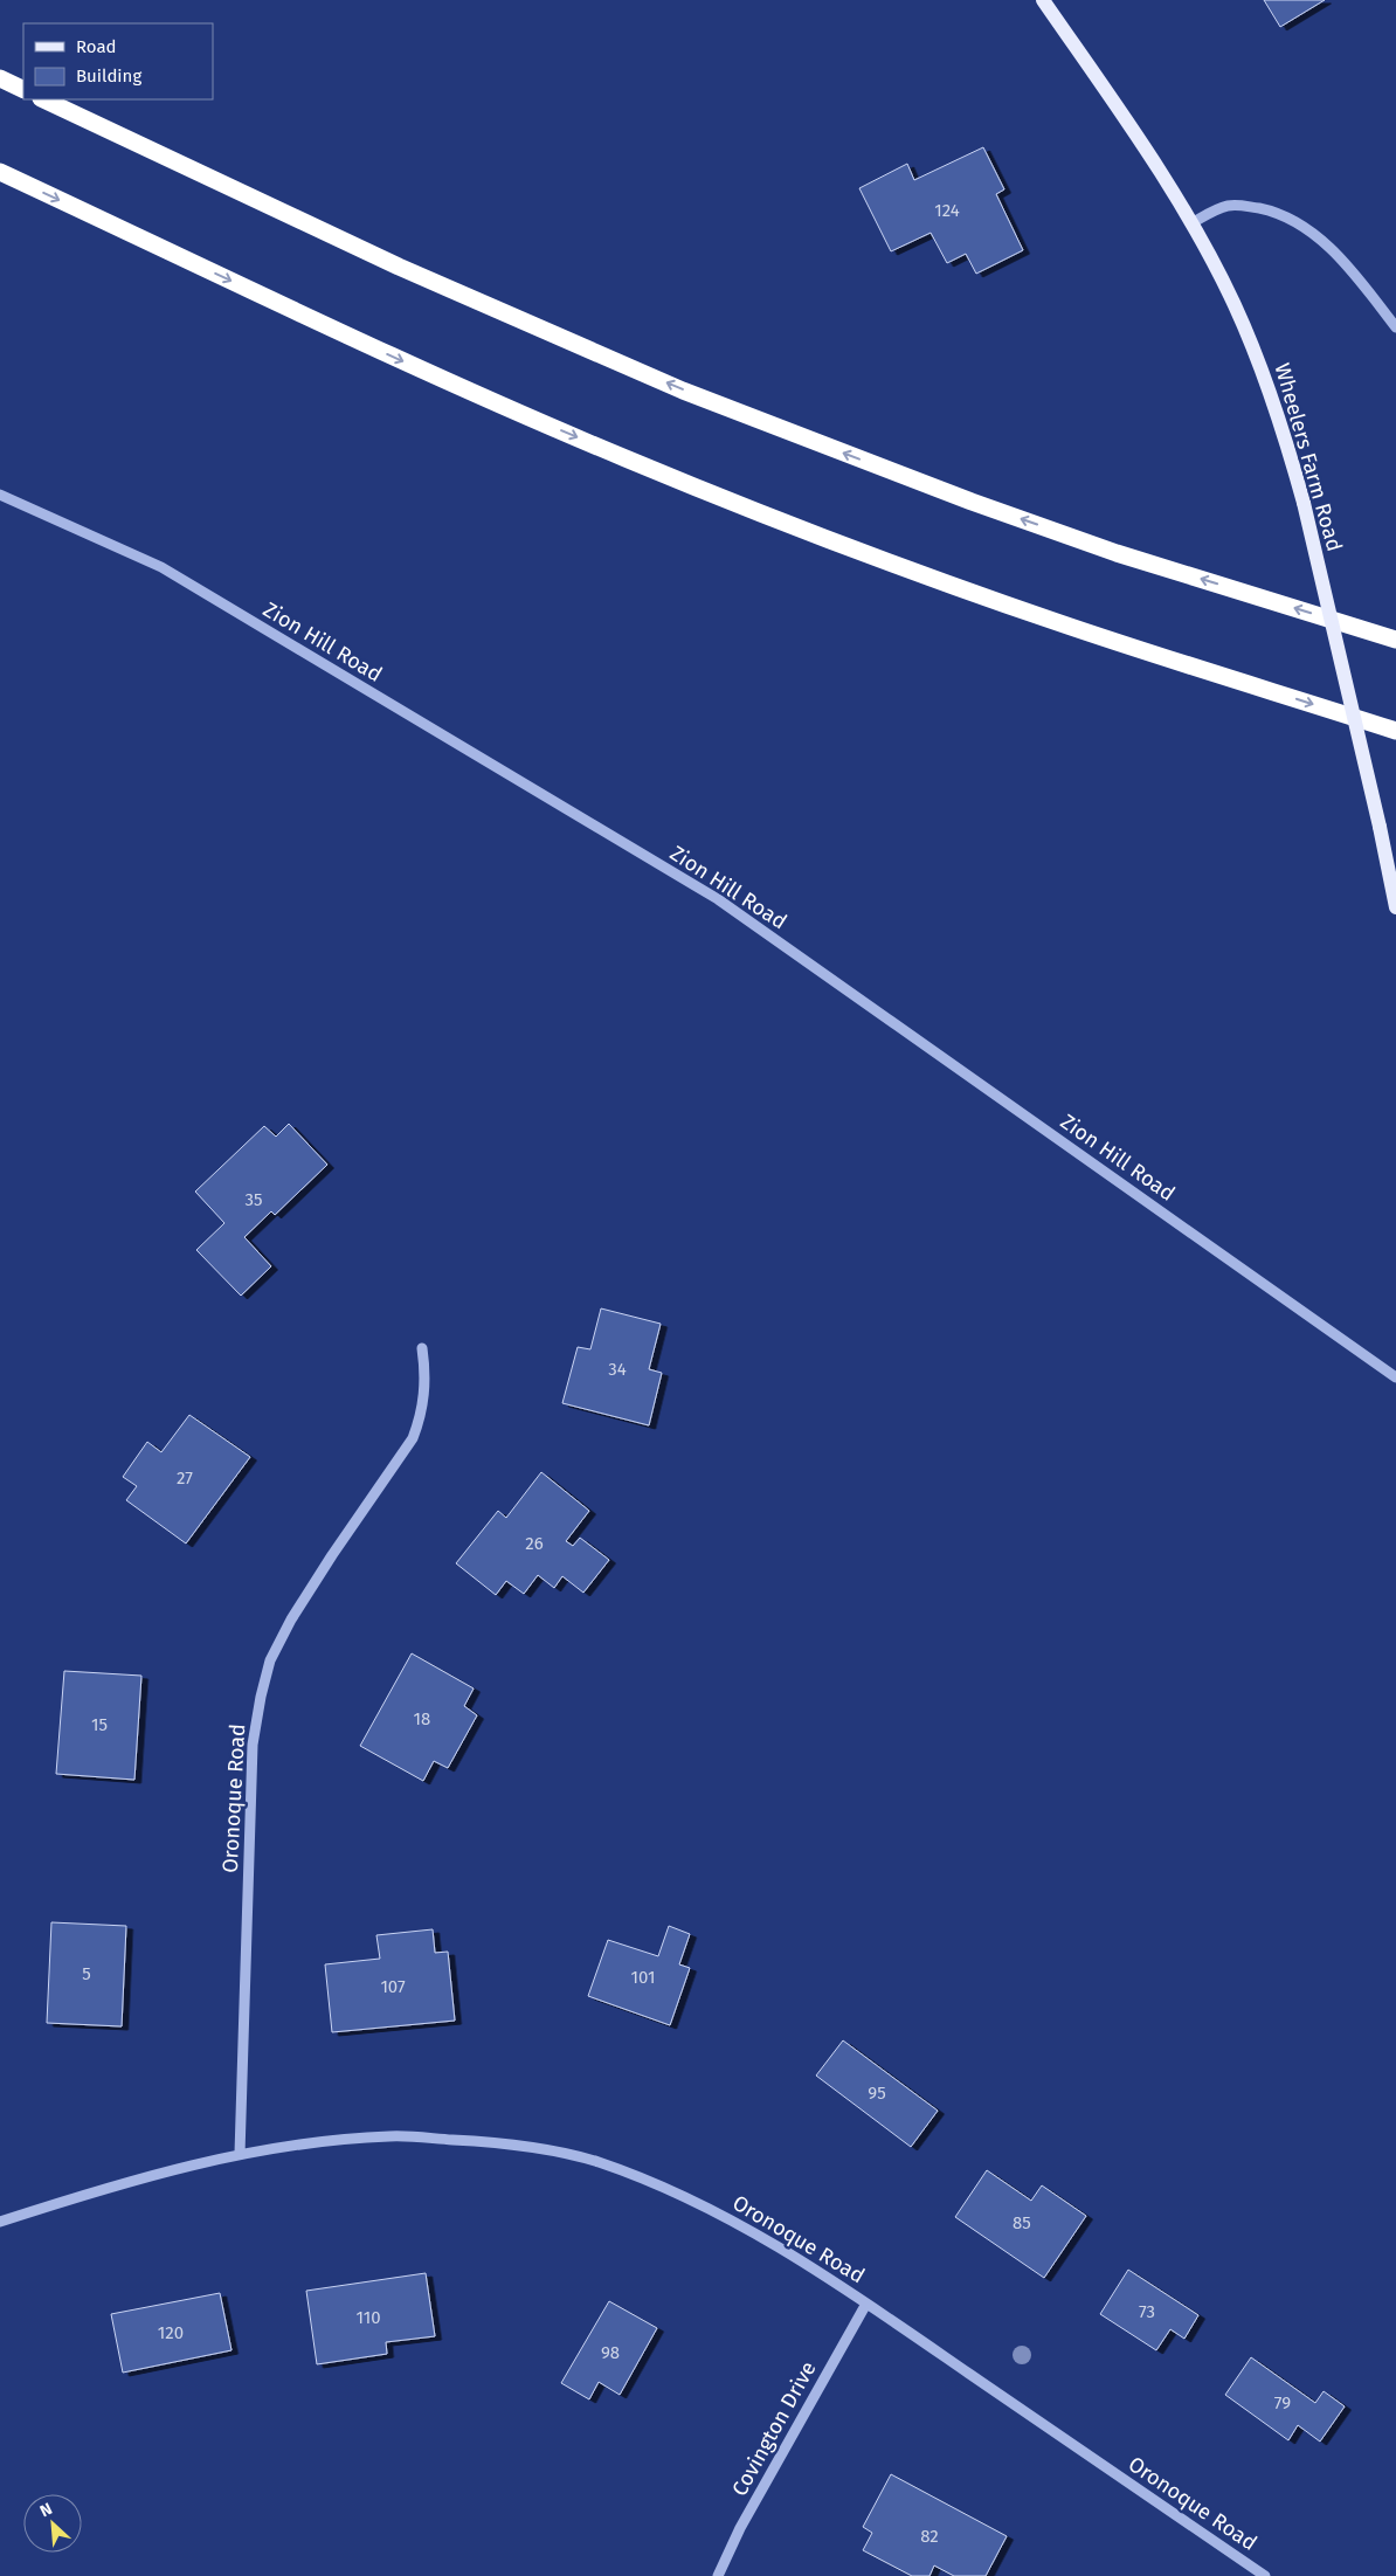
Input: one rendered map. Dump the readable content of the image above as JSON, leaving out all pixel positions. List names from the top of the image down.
{
  "streets": {
    "main road": ["Wheelers Farm Road"],
    "street": ["Zion Hill Road", "Oronoque Road", "Covington Drive"]
  },
  "crossings": [
    ["Oronoque Road", "Covington Drive"]
  ],
  "house_numbers": [
    "124",
    "35",
    "34",
    "27",
    "26",
    "18",
    "15",
    "5",
    "101",
    "107",
    "95",
    "85",
    "73",
    "110",
    "120",
    "98",
    "79",
    "82"
  ],
  "legend": ["Road", "Building"],
  "north": "top left"
}
